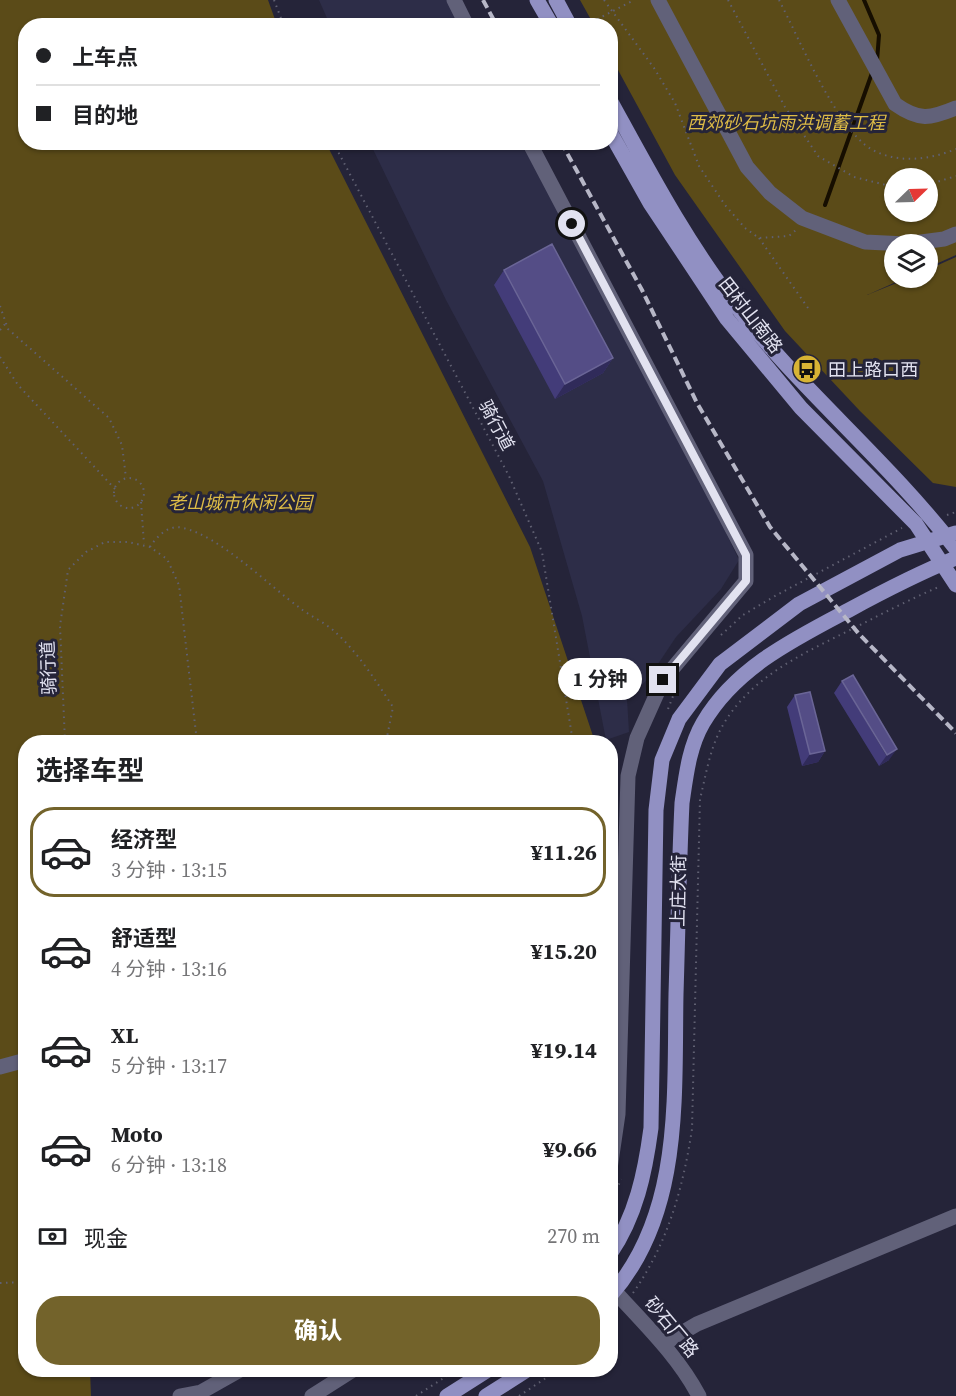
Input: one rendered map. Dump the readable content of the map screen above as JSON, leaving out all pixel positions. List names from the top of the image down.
{
  "streets": {
    "main road": ["田村山南路", "上庄大街"],
    "street": ["砂石厂路"],
    "path": ["骑行道"]
  },
  "crossings": [
    ["田村山南路", "上庄大街"],
    ["上庄大街", "砂石厂路"]
  ],
  "parks": ["西郊砂石坑雨洪调蓄工程", "老山城市休闲公园"],
  "places": {
    "bus stop": ["田上路口西"]
  },
  "north": "top right",
  "page": {
    "banner": ["上车点", "目的地"],
    "bubble": "1 分钟",
    "heading": "选择车型",
    "list": [
      {
        "name": "经济型",
        "note": "3 分钟 · 13:15",
        "value": "¥11.26"
      },
      {
        "name": "舒适型",
        "note": "4 分钟 · 13:16",
        "value": "¥15.20"
      },
      {
        "name": "XL",
        "note": "5 分钟 · 13:17",
        "value": "¥19.14"
      },
      {
        "name": "Moto",
        "note": "6 分钟 · 13:18",
        "value": "¥9.66"
      }
    ],
    "pay": ["现金", "270 m"],
    "buttons": "确认"
  }
}
